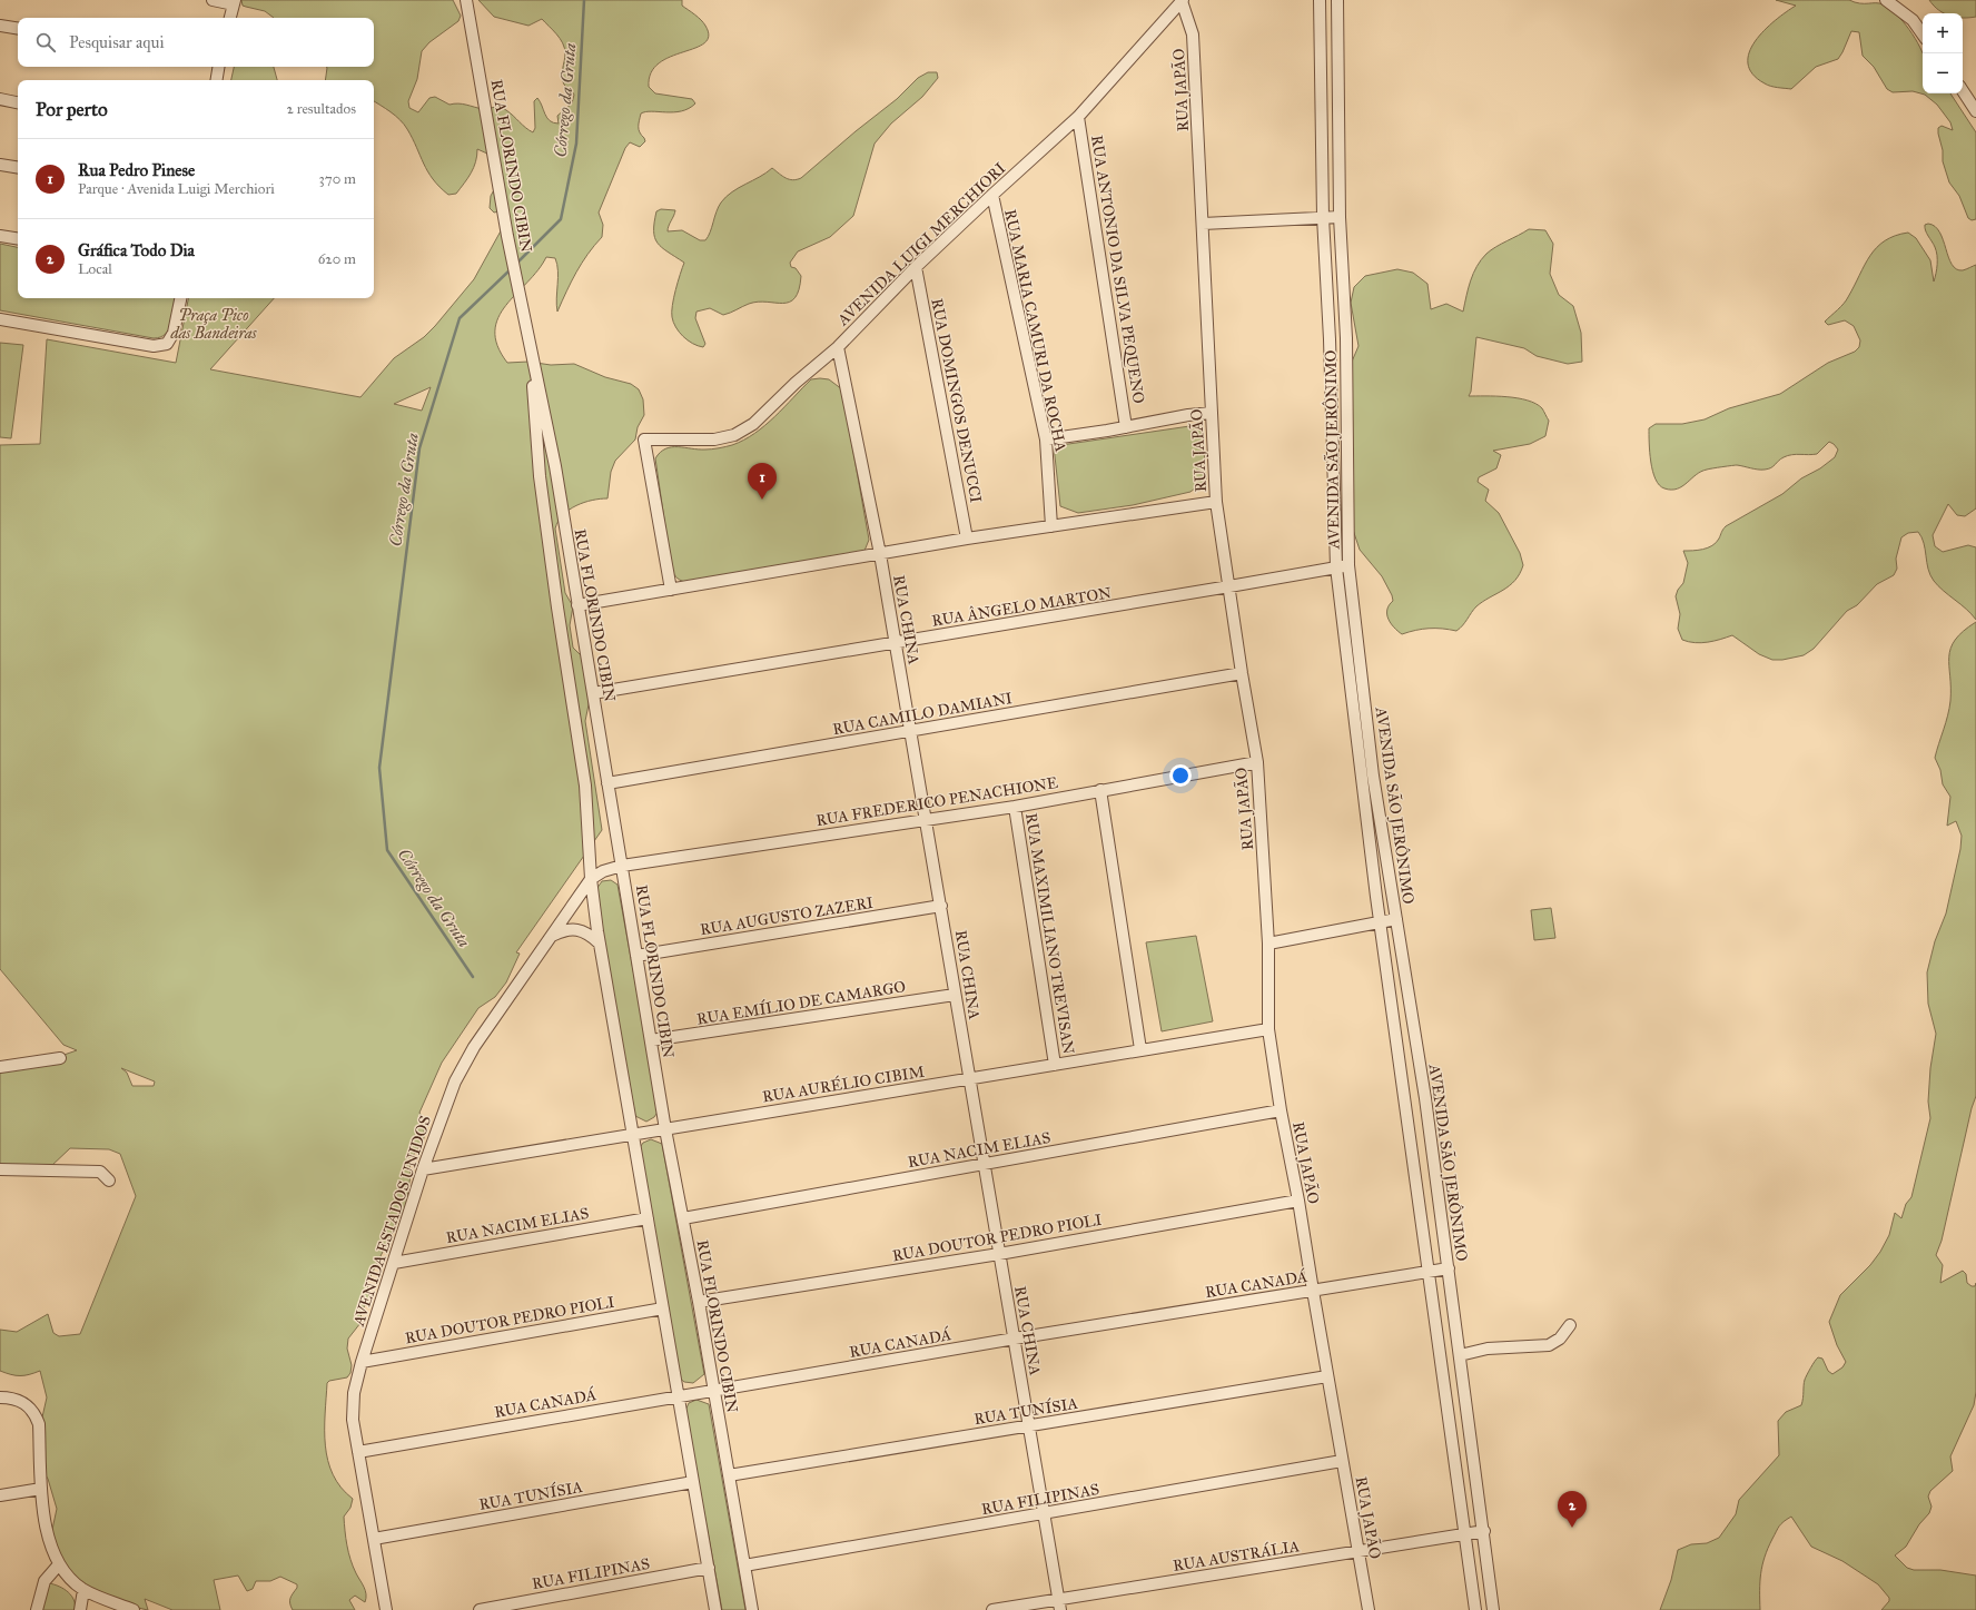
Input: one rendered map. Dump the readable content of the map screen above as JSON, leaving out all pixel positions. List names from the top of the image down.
{
  "streets": {
    "street": [
      "RUA JAPÃO",
      "RUA FLORINDO CIBIN",
      "AVENIDA LUIGI MERCHIORI",
      "RUA ANTONIO DA SILVA PEQUENO",
      "RUA MARIA CAMURI DA ROCHA",
      "RUA DOMINGOS DENUCCI",
      "AVENIDA SÃO JERÔNIMO",
      "RUA ÂNGELO MARTON",
      "RUA CHINA",
      "RUA CAMILO DAMIANI",
      "RUA FREDERICO PENACHIONE",
      "RUA AUGUSTO ZAZERI",
      "RUA MAXIMILIANO TREVISAN",
      "RUA EMÍLIO DE CAMARGO",
      "RUA AURÉLIO CIBIM",
      "RUA NACIM ELIAS",
      "AVENIDA ESTADOS UNIDOS",
      "RUA DOUTOR PEDRO PIOLI",
      "RUA CANADÁ",
      "RUA TUNÍSIA",
      "RUA FILIPINAS",
      "RUA AUSTRÁLIA"
    ]
  },
  "crossings": [
    ["RUA JAPÃO", "AVENIDA LUIGI MERCHIORI"],
    ["RUA JAPÃO", "RUA ÂNGELO MARTON"],
    ["RUA JAPÃO", "RUA CAMILO DAMIANI"],
    ["RUA JAPÃO", "RUA FREDERICO PENACHIONE"],
    ["RUA JAPÃO", "RUA AURÉLIO CIBIM"],
    ["RUA JAPÃO", "RUA NACIM ELIAS"],
    ["RUA JAPÃO", "RUA DOUTOR PEDRO PIOLI"],
    ["RUA JAPÃO", "RUA CANADÁ"],
    ["RUA JAPÃO", "RUA TUNÍSIA"],
    ["RUA JAPÃO", "RUA FILIPINAS"],
    ["RUA JAPÃO", "RUA AUSTRÁLIA"],
    ["RUA FLORINDO CIBIN", "RUA ÂNGELO MARTON"],
    ["RUA FLORINDO CIBIN", "RUA CAMILO DAMIANI"],
    ["RUA FLORINDO CIBIN", "RUA FREDERICO PENACHIONE"],
    ["RUA FLORINDO CIBIN", "RUA AUGUSTO ZAZERI"],
    ["RUA FLORINDO CIBIN", "RUA EMÍLIO DE CAMARGO"],
    ["RUA FLORINDO CIBIN", "RUA AURÉLIO CIBIM"],
    ["RUA FLORINDO CIBIN", "RUA NACIM ELIAS"],
    ["RUA FLORINDO CIBIN", "AVENIDA ESTADOS UNIDOS"],
    ["RUA FLORINDO CIBIN", "RUA DOUTOR PEDRO PIOLI"],
    ["RUA FLORINDO CIBIN", "RUA CANADÁ"],
    ["RUA FLORINDO CIBIN", "RUA TUNÍSIA"],
    ["RUA FLORINDO CIBIN", "RUA FILIPINAS"],
    ["AVENIDA LUIGI MERCHIORI", "RUA ANTONIO DA SILVA PEQUENO"],
    ["AVENIDA LUIGI MERCHIORI", "RUA MARIA CAMURI DA ROCHA"],
    ["AVENIDA LUIGI MERCHIORI", "RUA DOMINGOS DENUCCI"],
    ["AVENIDA LUIGI MERCHIORI", "RUA CHINA"],
    ["AVENIDA SÃO JERÔNIMO", "RUA ÂNGELO MARTON"],
    ["AVENIDA SÃO JERÔNIMO", "RUA CANADÁ"],
    ["AVENIDA SÃO JERÔNIMO", "RUA AUSTRÁLIA"],
    ["RUA ÂNGELO MARTON", "RUA CHINA"],
    ["RUA CHINA", "RUA CAMILO DAMIANI"],
    ["RUA CHINA", "RUA FREDERICO PENACHIONE"],
    ["RUA CHINA", "RUA AUGUSTO ZAZERI"],
    ["RUA CHINA", "RUA EMÍLIO DE CAMARGO"],
    ["RUA CHINA", "RUA AURÉLIO CIBIM"],
    ["RUA CHINA", "RUA NACIM ELIAS"],
    ["RUA CHINA", "RUA DOUTOR PEDRO PIOLI"],
    ["RUA CHINA", "RUA CANADÁ"],
    ["RUA CHINA", "RUA TUNÍSIA"],
    ["RUA CHINA", "RUA FILIPINAS"],
    ["RUA CHINA", "RUA AUSTRÁLIA"],
    ["RUA FREDERICO PENACHIONE", "RUA MAXIMILIANO TREVISAN"],
    ["RUA FREDERICO PENACHIONE", "AVENIDA ESTADOS UNIDOS"],
    ["RUA MAXIMILIANO TREVISAN", "RUA AURÉLIO CIBIM"],
    ["RUA AURÉLIO CIBIM", "AVENIDA ESTADOS UNIDOS"],
    ["RUA NACIM ELIAS", "AVENIDA ESTADOS UNIDOS"],
    ["AVENIDA ESTADOS UNIDOS", "RUA DOUTOR PEDRO PIOLI"],
    ["AVENIDA ESTADOS UNIDOS", "RUA CANADÁ"],
    ["AVENIDA ESTADOS UNIDOS", "RUA TUNÍSIA"]
  ],
  "water": ["Córrego da Gruta"],
  "parks": ["Praça Pico das Bandeiras"],
  "page": {
    "map_buttons": ["+", "−"],
    "search": "Pesquisar aqui",
    "heading": ["Por perto", "2 resultados"],
    "list": [
      {
        "mark": "1",
        "name": "Rua Pedro Pinese",
        "note": "Parque · Avenida Luigi Merchiori",
        "value": "370 m"
      },
      {
        "mark": "2",
        "name": "Gráfica Todo Dia",
        "note": "Local",
        "value": "620 m"
      }
    ],
    "pins": ["1", "2"]
  }
}
